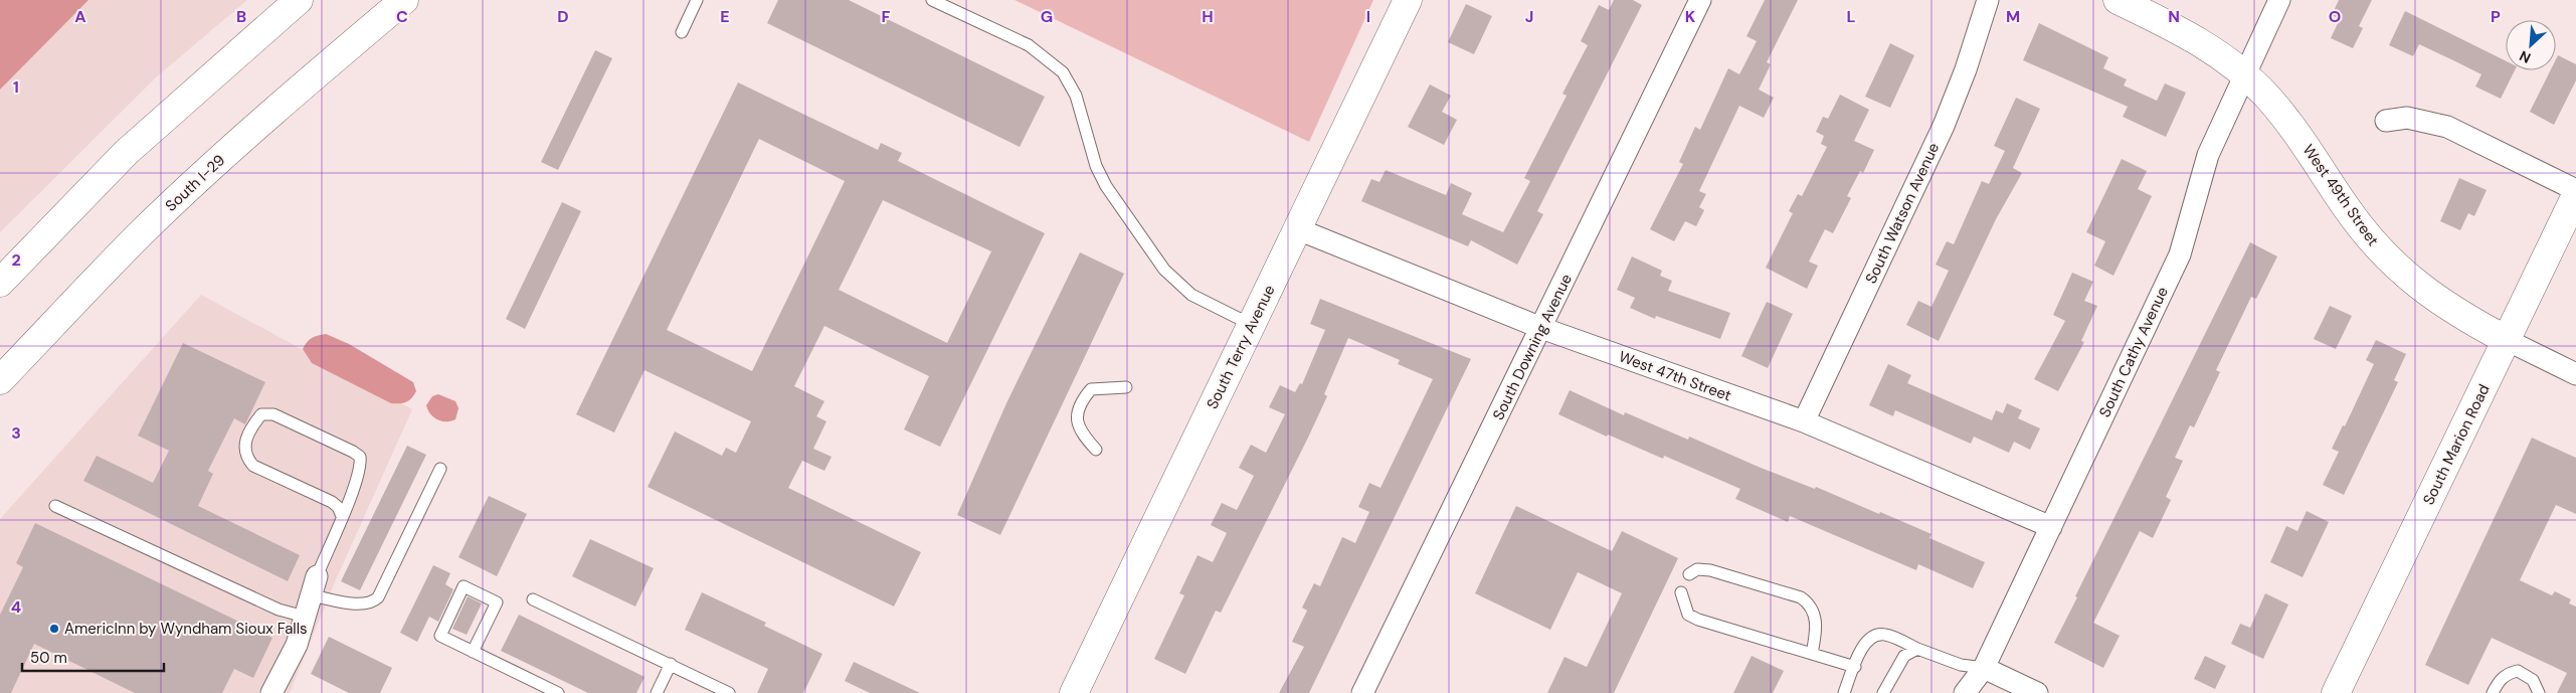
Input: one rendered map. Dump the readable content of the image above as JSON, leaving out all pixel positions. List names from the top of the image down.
{
  "streets": {
    "main road": [
      "South I-29",
      "West 49th Street",
      "South Terry Avenue",
      "South Marion Road"
    ],
    "street": [
      "South Watson Avenue",
      "South Downing Avenue",
      "South Cathy Avenue",
      "West 47th Street"
    ]
  },
  "crossings": [
    ["West 49th Street", "South Cathy Avenue"],
    ["West 49th Street", "South Marion Road"],
    ["South Watson Avenue", "West 47th Street"],
    ["South Terry Avenue", "West 47th Street"],
    ["South Downing Avenue", "West 47th Street"],
    ["South Cathy Avenue", "West 47th Street"]
  ],
  "places": ["AmericInn by Wyndham Sioux Falls"],
  "scale_bar": "50 m",
  "north": "bottom left",
  "grid": {
    "columns": [
      "A",
      "B",
      "C",
      "D",
      "E",
      "F",
      "G",
      "H",
      "I",
      "J",
      "K",
      "L",
      "M",
      "N",
      "O",
      "P"
    ],
    "rows": [
      "1",
      "2",
      "3",
      "4"
    ]
  }
}
